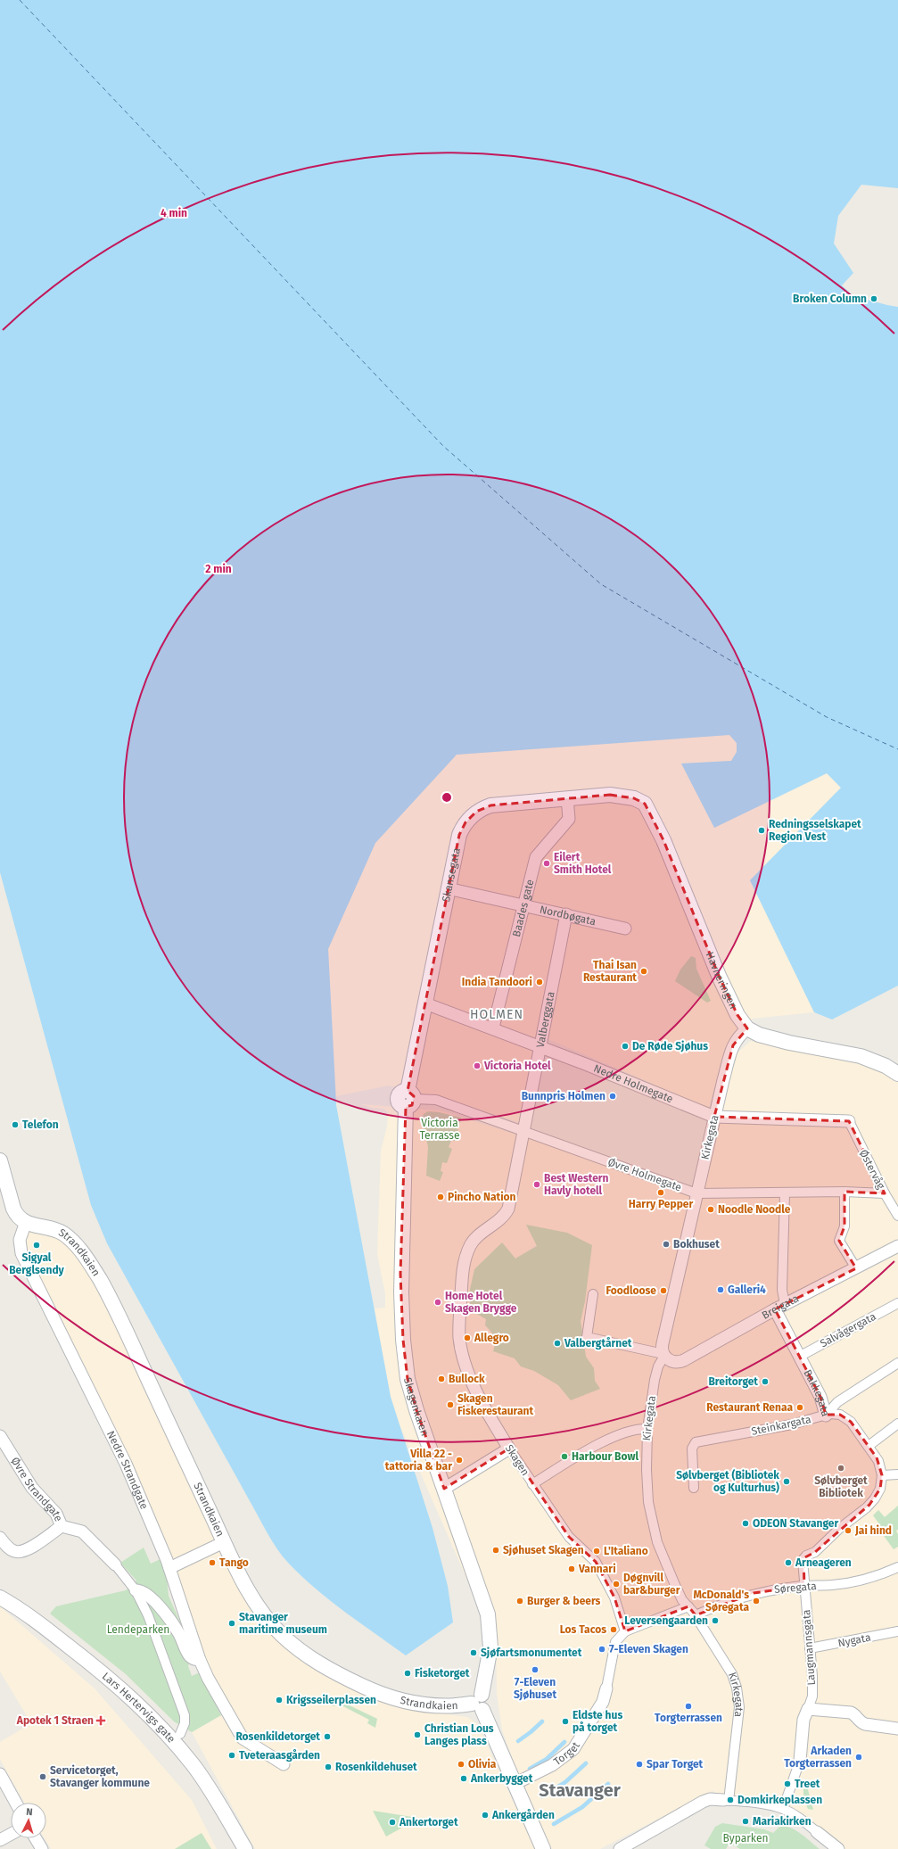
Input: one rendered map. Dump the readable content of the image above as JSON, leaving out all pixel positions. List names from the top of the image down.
{
  "streets": {
    "street": [
      "Skansegata",
      "Baades gate",
      "Nordbøgata",
      "Havneringen",
      "Valberggata",
      "Nedre Holmegate",
      "Kirkegata",
      "Østervåg",
      "Øvre Holmegate",
      "Strandkaien",
      "Breigata",
      "Salvågergata",
      "Bakkegata",
      "Skagenkaien",
      "Steinkargata",
      "Skagen",
      "Nedre Strandgate",
      "Øvre Strandgate",
      "Søregata",
      "Nygata",
      "Laugmannsgata",
      "Lars Hertervigs gate",
      "Torget"
    ]
  },
  "crossings": [
    ["Skansegata", "Baades gate"],
    ["Skansegata", "Nordbøgata"],
    ["Skansegata", "Havneringen"],
    ["Skansegata", "Nedre Holmegate"],
    ["Skansegata", "Øvre Holmegate"],
    ["Skansegata", "Skagenkaien"],
    ["Baades gate", "Nordbøgata"],
    ["Baades gate", "Nedre Holmegate"],
    ["Nordbøgata", "Valberggata"],
    ["Havneringen", "Kirkegata"],
    ["Valberggata", "Nedre Holmegate"],
    ["Valberggata", "Øvre Holmegate"],
    ["Valberggata", "Skagen"],
    ["Nedre Holmegate", "Kirkegata"],
    ["Nedre Holmegate", "Østervåg"],
    ["Kirkegata", "Øvre Holmegate"],
    ["Kirkegata", "Breigata"],
    ["Kirkegata", "Søregata"],
    ["Østervåg", "Øvre Holmegate"],
    ["Øvre Holmegate", "Bakkegata"],
    ["Øvre Holmegate", "Skagenkaien"],
    ["Strandkaien", "Skagenkaien"],
    ["Strandkaien", "Nedre Strandgate"],
    ["Breigata", "Bakkegata"],
    ["Salvågergata", "Bakkegata"],
    ["Bakkegata", "Steinkargata"],
    ["Bakkegata", "Laugmannsgata"],
    ["Søregata", "Laugmannsgata"],
    ["Nygata", "Laugmannsgata"]
  ],
  "districts": ["HOLMEN", "Stavanger"],
  "parks": ["Victoria Terrasse", "Lendeparken", "Byparken"],
  "places": {
    "other": [
      "Broken Column",
      "Redningsselskapet Region Vest",
      "Eilert Smith Hotel",
      "Thai Isan Restaurant",
      "India Tandoori",
      "De Røde Sjøhus",
      "Victoria Hotel",
      "Bunnpris Holmen",
      "Telefon",
      "Best Western Havly hotell",
      "Harry Pepper",
      "Pincho Nation",
      "Noodle Noodle",
      "Bokhuset",
      "Sigyal Berglsendy",
      "Galleri4",
      "Foodloose",
      "Home Hotel Skagen Brygge",
      "Allegro",
      "Valbergtårnet",
      "Bullock",
      "Breitorget",
      "Skagen Fiskerestaurant",
      "Restaurant Renaa",
      "Harbour Bowl",
      "Villa 22 - tattoria & bar",
      "Sølvberget Bibliotek",
      "Sølvberget (Bibliotek og Kulturhus)",
      "ODEON Stavanger",
      "Jai hind",
      "Sjøhuset Skagen",
      "L'Italiano",
      "Tango",
      "Arneageren",
      "Vannari",
      "Døgnvill bar&burger",
      "Burger & beers",
      "McDonald's Søregata",
      "Leversengaarden",
      "Stavanger maritime museum",
      "Los Tacos",
      "7-Eleven Skagen",
      "Sjøfartsmonumentet",
      "7-Eleven Sjøhuset",
      "Fisketorget",
      "Krigsseilerplassen",
      "Torgterrassen",
      "Eldste hus på torget",
      "Christian Lous Langes plass",
      "Rosenkildetorget",
      "Tveteraasgården",
      "Arkaden Torgterrassen",
      "Olivia",
      "Spar Torget",
      "Rosenkildehuset",
      "Servicetorget, Stavanger kommune",
      "Ankerbygget",
      "Treet",
      "Domkirkeplassen",
      "Ankergården",
      "Mariakirken",
      "Ankertorget"
    ],
    "health": ["Apotek 1 Straen"]
  },
  "north": "top",
  "rings": ["4 min", "2 min"]
}
